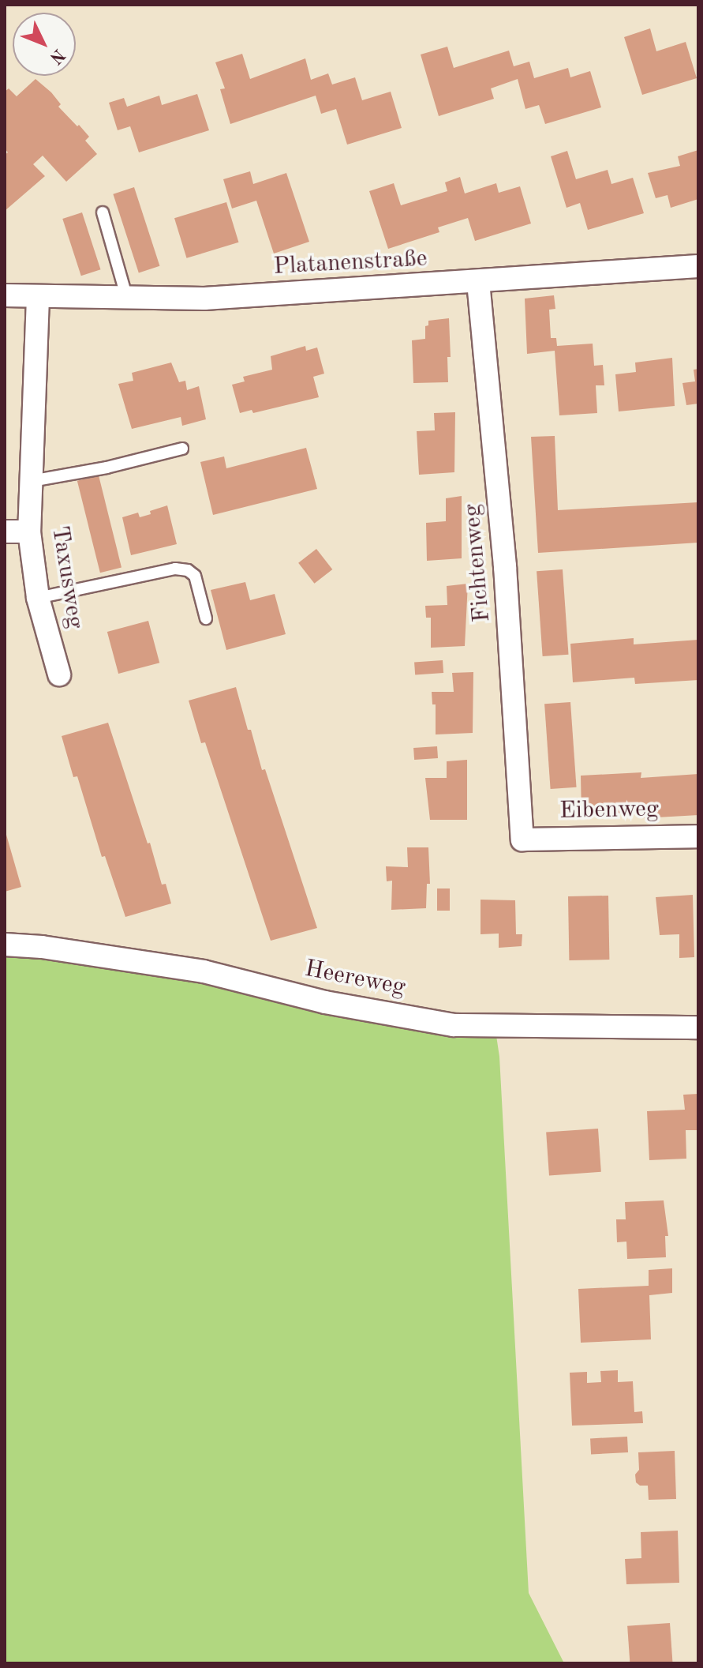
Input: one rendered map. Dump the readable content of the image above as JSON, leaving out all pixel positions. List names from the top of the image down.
{
  "streets": {
    "street": [
      "Platanenstraße",
      "Fichtenweg",
      "Taxusweg",
      "Eibenweg",
      "Heereweg"
    ]
  },
  "crossings": [
    ["Platanenstraße", "Fichtenweg"],
    ["Platanenstraße", "Taxusweg"],
    ["Fichtenweg", "Eibenweg"]
  ],
  "north": "bottom right"
}
